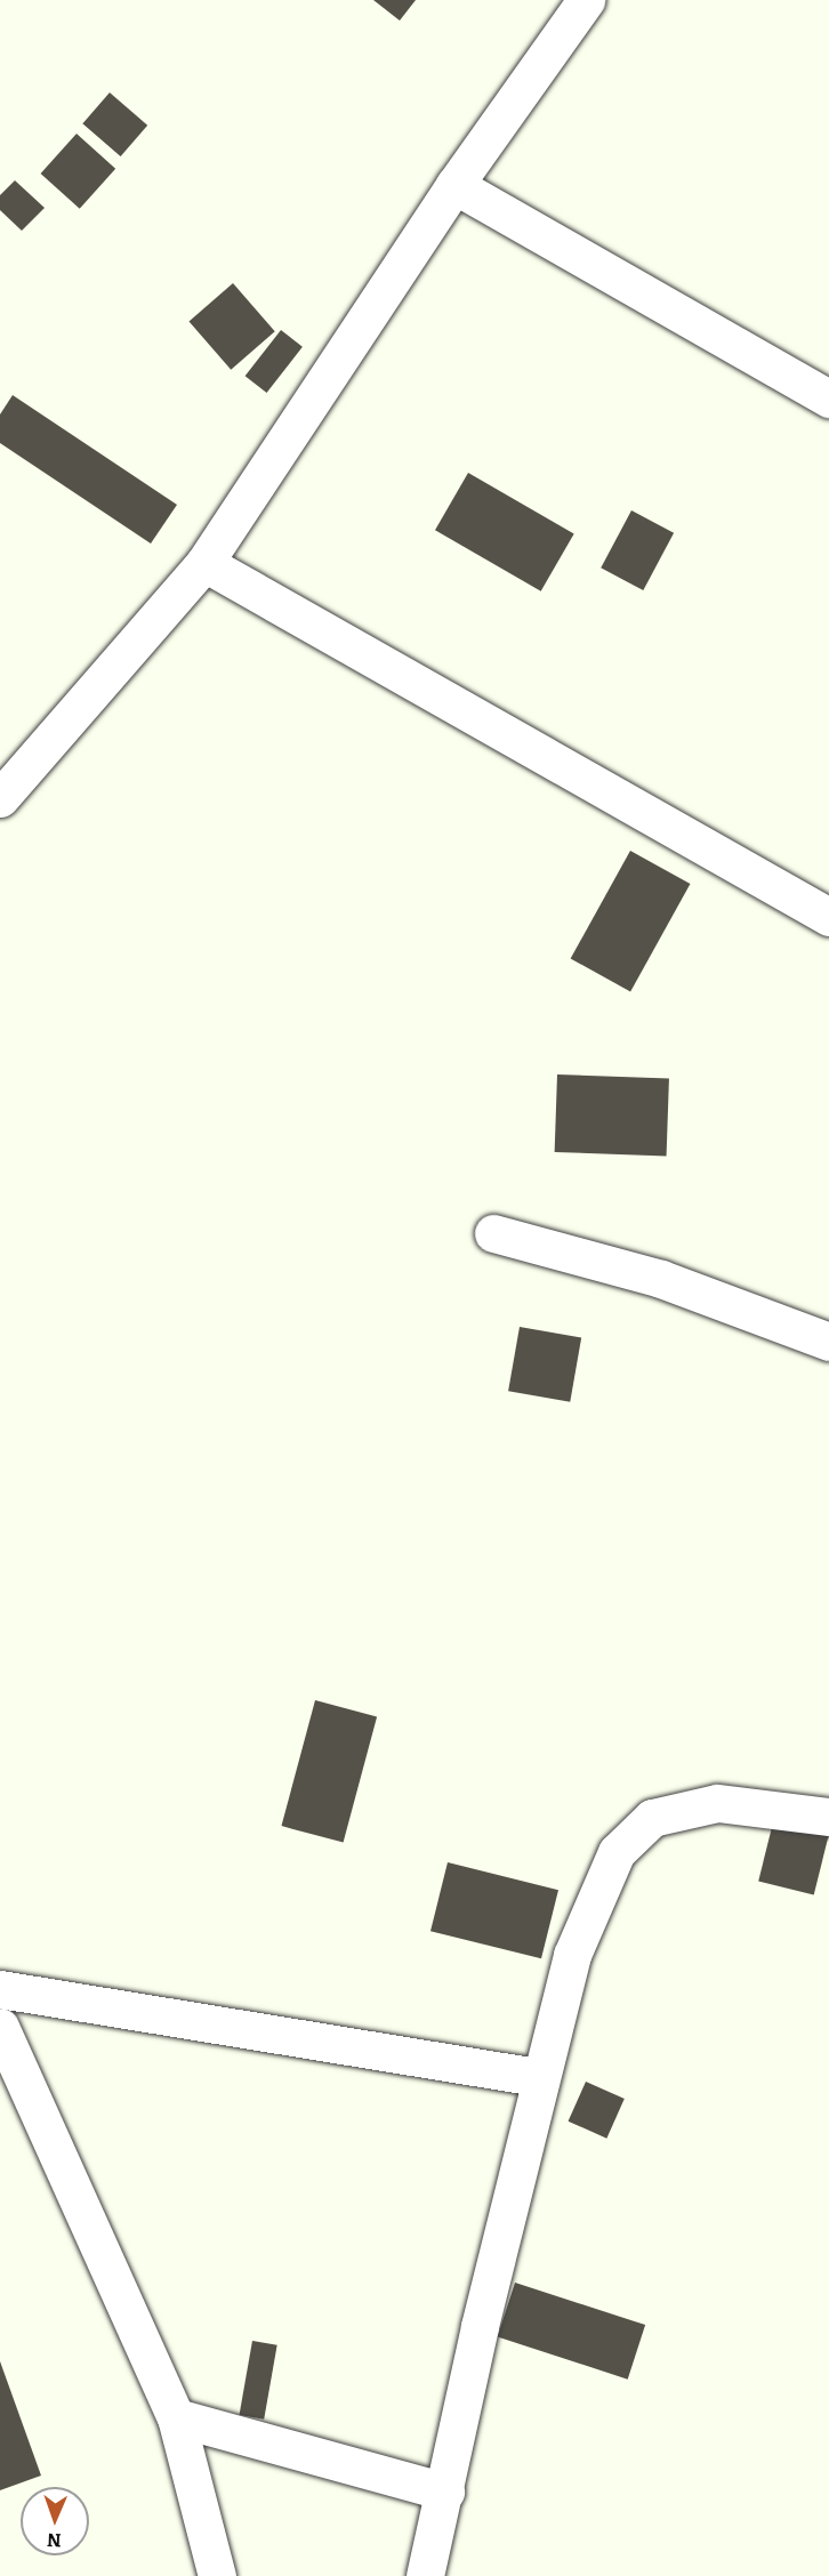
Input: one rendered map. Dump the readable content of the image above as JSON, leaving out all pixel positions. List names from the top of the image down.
{
  "north": "bottom"
}
